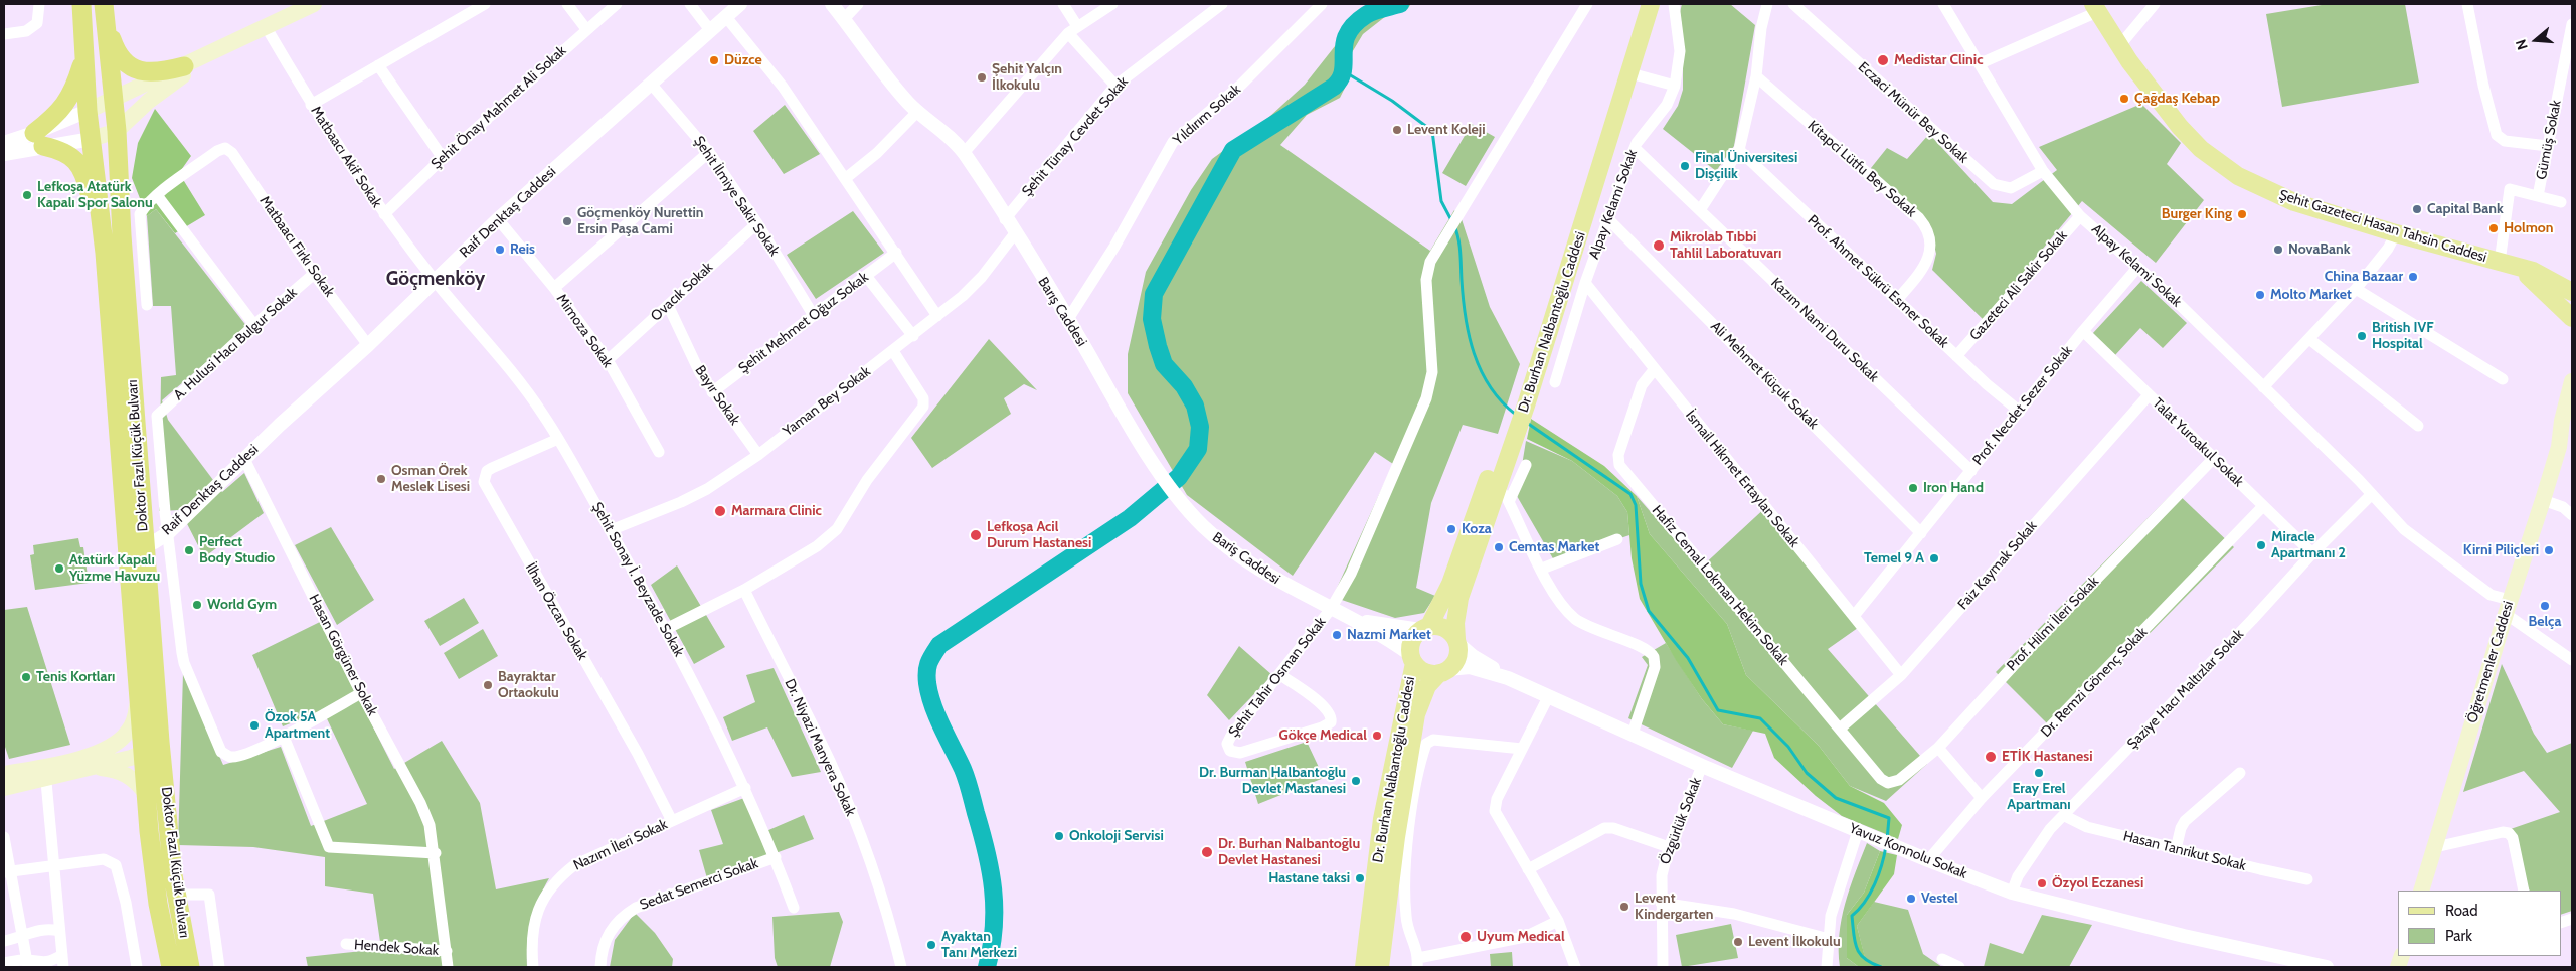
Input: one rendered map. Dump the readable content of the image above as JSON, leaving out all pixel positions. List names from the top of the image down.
{
  "streets": {
    "highway": ["Doktor Fazıl Küçük Bulvarı"],
    "main road": ["Şehit Gazeteci Hasan Tahsin Caddesi", "Dr. Burhan Nalbantoğlu Caddesi", "Öğretmenler Caddesi"],
    "street": [
      "Şehit Önay Mahmet Ali Sokak",
      "Eczaci Münür Bey Sokak",
      "Yıldırım Sokak",
      "Şehit Tünay Cevdet Sokak",
      "Gümüş Sokak",
      "Matbaacı Akif Sokak",
      "Kitapci Lütfu Bey Sokak",
      "Şehit İlmiye Sakir Sokak",
      "Alpay Kelami Sokak",
      "Raif Denktaş Caddesi",
      "Matbaacı Firkı Sokak",
      "Prof. Ahmet Sükrü Esmer Sokak",
      "Gazeteci Ali Sakir Sokak",
      "Ovacık Sokak",
      "Barış Caddesi",
      "Şehit Mehmet Oğuz Sokak",
      "Kazım Nami Duru Sokak",
      "Mimoza Sokak",
      "A. Hulusi Hacı Bulgur Sokak",
      "Ali Mehmet Küçuk Sokak",
      "Bayır Sokak",
      "Yaman Bey Sokak",
      "Prof. Necdet Sezer Sokak",
      "Talat Yuroakul Sokak",
      "İsmail Hikmet Ertaylan Sokak",
      "Bariş Caddesi",
      "Faiz Kaymak Sokak",
      "Şehit Sonay İ. Beyzade Sokak",
      "Hafiz Cemal Lokman Hekim Sokak",
      "İlhan Özcan Sokak",
      "Prof. Hilmi İleri Sokak",
      "Hasan Görgüner Sokak",
      "Şehit Tahir Osman Sokak",
      "Dr. Remzi Gönenç Sokak",
      "Şaziye Hacı Maltızlar Sokak",
      "Dr. Niyazi Manyera Sokak",
      "Özgürlük Sokak",
      "Nazım İleri Sokak",
      "Yavuz Konnolu Sokak",
      "Hasan Tanrikut Sokak",
      "Sedat Semerci Sokak",
      "Hendek Sokak"
    ]
  },
  "crossings": [
    ["Şehit Önay Mahmet Ali Sokak", "Matbaacı Akif Sokak"],
    ["Eczaci Münür Bey Sokak", "Alpay Kelami Sokak"],
    ["Yıldırım Sokak", "Barış Caddesi"],
    ["Şehit Tünay Cevdet Sokak", "Barış Caddesi"],
    ["Matbaacı Akif Sokak", "Raif Denktaş Caddesi"],
    ["Matbaacı Akif Sokak", "Şehit Sonay İ. Beyzade Sokak"],
    ["Kitapci Lütfu Bey Sokak", "Prof. Ahmet Sükrü Esmer Sokak"],
    ["Şehit İlmiye Sakir Sokak", "Raif Denktaş Caddesi"],
    ["Şehit İlmiye Sakir Sokak", "Ovacık Sokak"],
    ["Şehit İlmiye Sakir Sokak", "Şehit Mehmet Oğuz Sokak"],
    ["Alpay Kelami Sokak", "Gazeteci Ali Sakir Sokak"],
    ["Alpay Kelami Sokak", "Kazım Nami Duru Sokak"],
    ["Alpay Kelami Sokak", "Ali Mehmet Küçuk Sokak"],
    ["Alpay Kelami Sokak", "Prof. Necdet Sezer Sokak"],
    ["Alpay Kelami Sokak", "İsmail Hikmet Ertaylan Sokak"],
    ["Alpay Kelami Sokak", "Öğretmenler Caddesi"],
    ["Alpay Kelami Sokak", "Şaziye Hacı Maltızlar Sokak"],
    ["Raif Denktaş Caddesi", "Matbaacı Firkı Sokak"],
    ["Raif Denktaş Caddesi", "Mimoza Sokak"],
    ["Raif Denktaş Caddesi", "A. Hulusi Hacı Bulgur Sokak"],
    ["Raif Denktaş Caddesi", "Doktor Fazıl Küçük Bulvarı"],
    ["Raif Denktaş Caddesi", "Şehit Sonay İ. Beyzade Sokak"],
    ["Raif Denktaş Caddesi", "Hasan Görgüner Sokak"],
    ["Matbaacı Firkı Sokak", "A. Hulusi Hacı Bulgur Sokak"],
    ["Prof. Ahmet Sükrü Esmer Sokak", "Gazeteci Ali Sakir Sokak"],
    ["Prof. Ahmet Sükrü Esmer Sokak", "Prof. Necdet Sezer Sokak"],
    ["Ovacık Sokak", "Mimoza Sokak"],
    ["Ovacık Sokak", "Bayır Sokak"],
    ["Barış Caddesi", "Yaman Bey Sokak"],
    ["Barış Caddesi", "Bariş Caddesi"],
    ["Dr. Burhan Nalbantoğlu Caddesi", "Bariş Caddesi"],
    ["Dr. Burhan Nalbantoğlu Caddesi", "Yavuz Konnolu Sokak"],
    ["Şehit Mehmet Oğuz Sokak", "Bayır Sokak"],
    ["Kazım Nami Duru Sokak", "Prof. Necdet Sezer Sokak"],
    ["Ali Mehmet Küçuk Sokak", "Prof. Necdet Sezer Sokak"],
    ["Bayır Sokak", "Yaman Bey Sokak"],
    ["Yaman Bey Sokak", "Şehit Sonay İ. Beyzade Sokak"],
    ["Prof. Necdet Sezer Sokak", "Talat Yuroakul Sokak"],
    ["Prof. Necdet Sezer Sokak", "İsmail Hikmet Ertaylan Sokak"],
    ["Talat Yuroakul Sokak", "Faiz Kaymak Sokak"],
    ["Talat Yuroakul Sokak", "Prof. Hilmi İleri Sokak"],
    ["Talat Yuroakul Sokak", "Dr. Remzi Gönenç Sokak"],
    ["Talat Yuroakul Sokak", "Şaziye Hacı Maltızlar Sokak"],
    ["İsmail Hikmet Ertaylan Sokak", "Faiz Kaymak Sokak"],
    ["İsmail Hikmet Ertaylan Sokak", "Hafiz Cemal Lokman Hekim Sokak"],
    ["Bariş Caddesi", "Şehit Tahir Osman Sokak"],
    ["Bariş Caddesi", "Yavuz Konnolu Sokak"],
    ["Faiz Kaymak Sokak", "Hafiz Cemal Lokman Hekim Sokak"],
    ["Şehit Sonay İ. Beyzade Sokak", "İlhan Özcan Sokak"],
    ["Şehit Sonay İ. Beyzade Sokak", "Nazım İleri Sokak"],
    ["Şehit Sonay İ. Beyzade Sokak", "Sedat Semerci Sokak"],
    ["Hafiz Cemal Lokman Hekim Sokak", "Prof. Hilmi İleri Sokak"],
    ["İlhan Özcan Sokak", "Nazım İleri Sokak"],
    ["Hasan Görgüner Sokak", "Hendek Sokak"],
    ["Dr. Remzi Gönenç Sokak", "Yavuz Konnolu Sokak"],
    ["Şaziye Hacı Maltızlar Sokak", "Yavuz Konnolu Sokak"],
    ["Şaziye Hacı Maltızlar Sokak", "Hasan Tanrikut Sokak"],
    ["Özgürlük Sokak", "Yavuz Konnolu Sokak"]
  ],
  "districts": ["Göçmenköy"],
  "places": [
    "Düzce",
    "Medistar Clinic",
    "Şehit Yalçın İlkokulu",
    "Çağdaş Kebap",
    "Levent Koleji",
    "Final Üniversitesi Dişçilik",
    "Lefkoşa Atatürk Kapalı Spor Salonu",
    "Capital Bank",
    "Burger King",
    "Göçmenköy Nurettin Ersin Paşa Cami",
    "Holmon",
    "Mikrolab Tıbbi Tahlil Laboratuvarı",
    "Reis",
    "NovaBank",
    "China Bazaar",
    "Molto Market",
    "British IVF Hospital",
    "Osman Örek Meslek Lisesi",
    "Iron Hand",
    "Marmara Clinic",
    "Koza",
    "Lefkoşa Acil Durum Hastanesi",
    "Miracle Apartmanı 2",
    "Cemtas Market",
    "Perfect Body Studio",
    "Kirni Piliçleri",
    "Temel 9 A",
    "Atatürk Kapalı Yüzme Havuzu",
    "World Gym",
    "Belça",
    "Nazmi Market",
    "Tenis Kortları",
    "Bayraktar Ortaokulu",
    "Özok 5A Apartment",
    "Gökçe Medical",
    "ETİK Hastanesi",
    "Eray Erel Apartmanı",
    "Dr. Burman Halbantoğlu Devlet Mastanesi",
    "Onkoloji Servisi",
    "Dr. Burhan Nalbantoğlu Devlet Hastanesi",
    "Hastane taksi",
    "Özyol Eczanesi",
    "Vestel",
    "Levent Kindergarten",
    "Uyum Medical",
    "Levent İlkokulu",
    "Ayaktan Tanı Merkezi"
  ],
  "legend": ["Road", "Park"],
  "north": "left"
}
